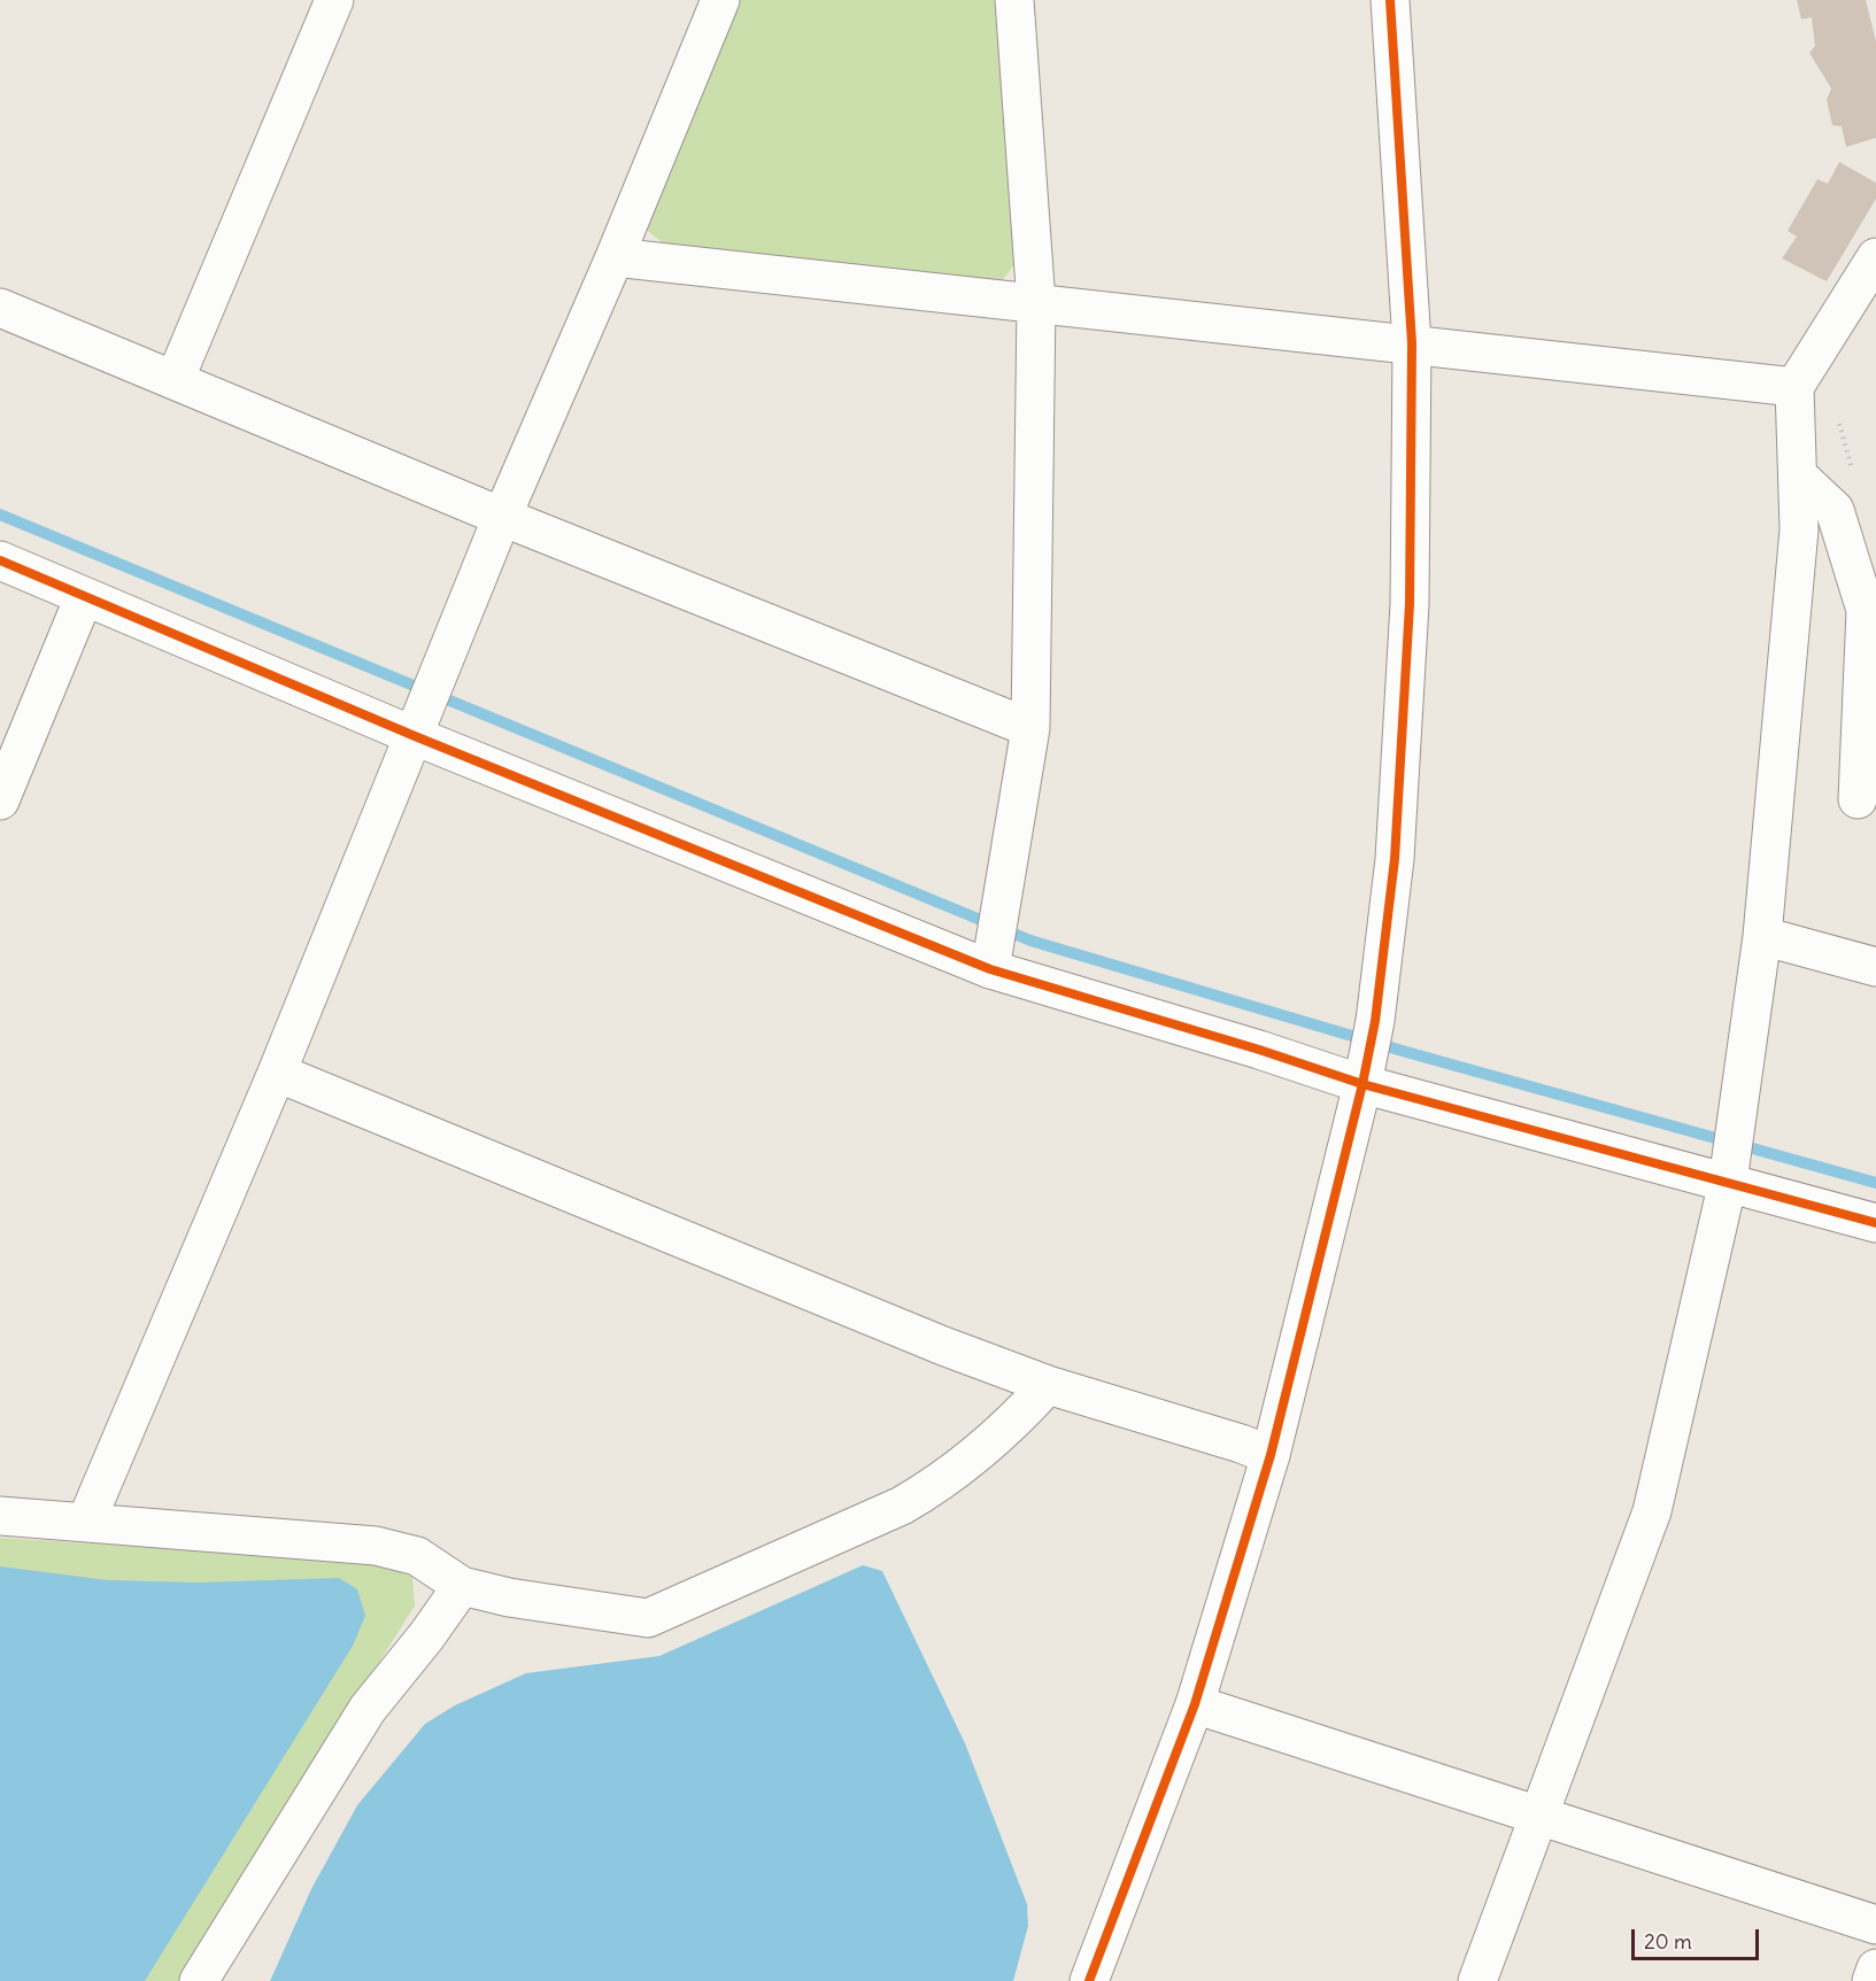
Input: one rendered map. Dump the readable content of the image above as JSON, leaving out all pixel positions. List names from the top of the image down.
{
  "scale_bar": "20 m"
}
